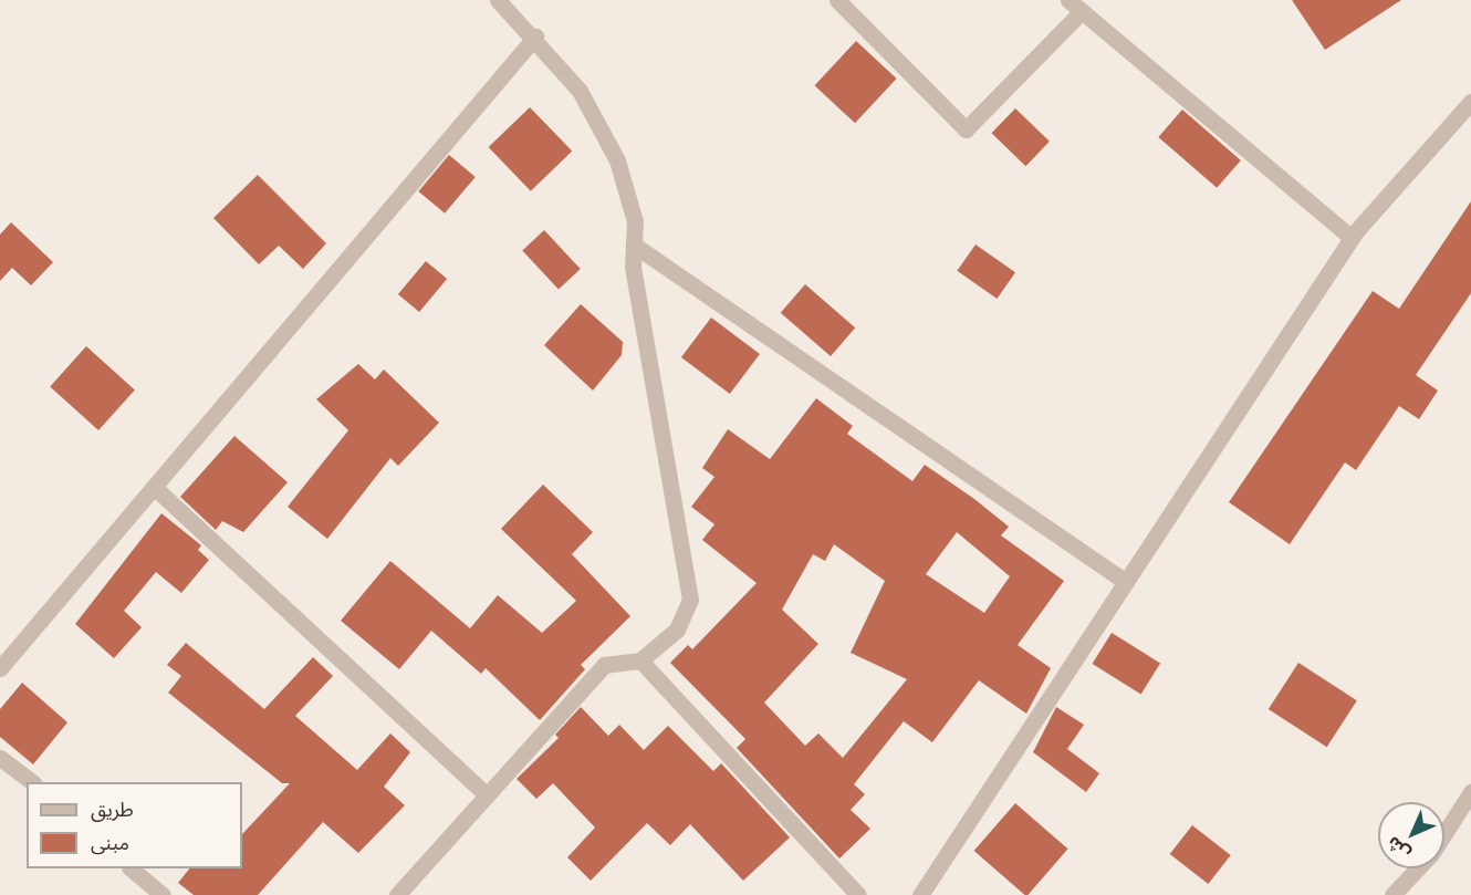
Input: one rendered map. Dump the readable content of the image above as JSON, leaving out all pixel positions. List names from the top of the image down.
{
  "legend": ["طريق", "مبنى"],
  "north": "bottom left"
}
